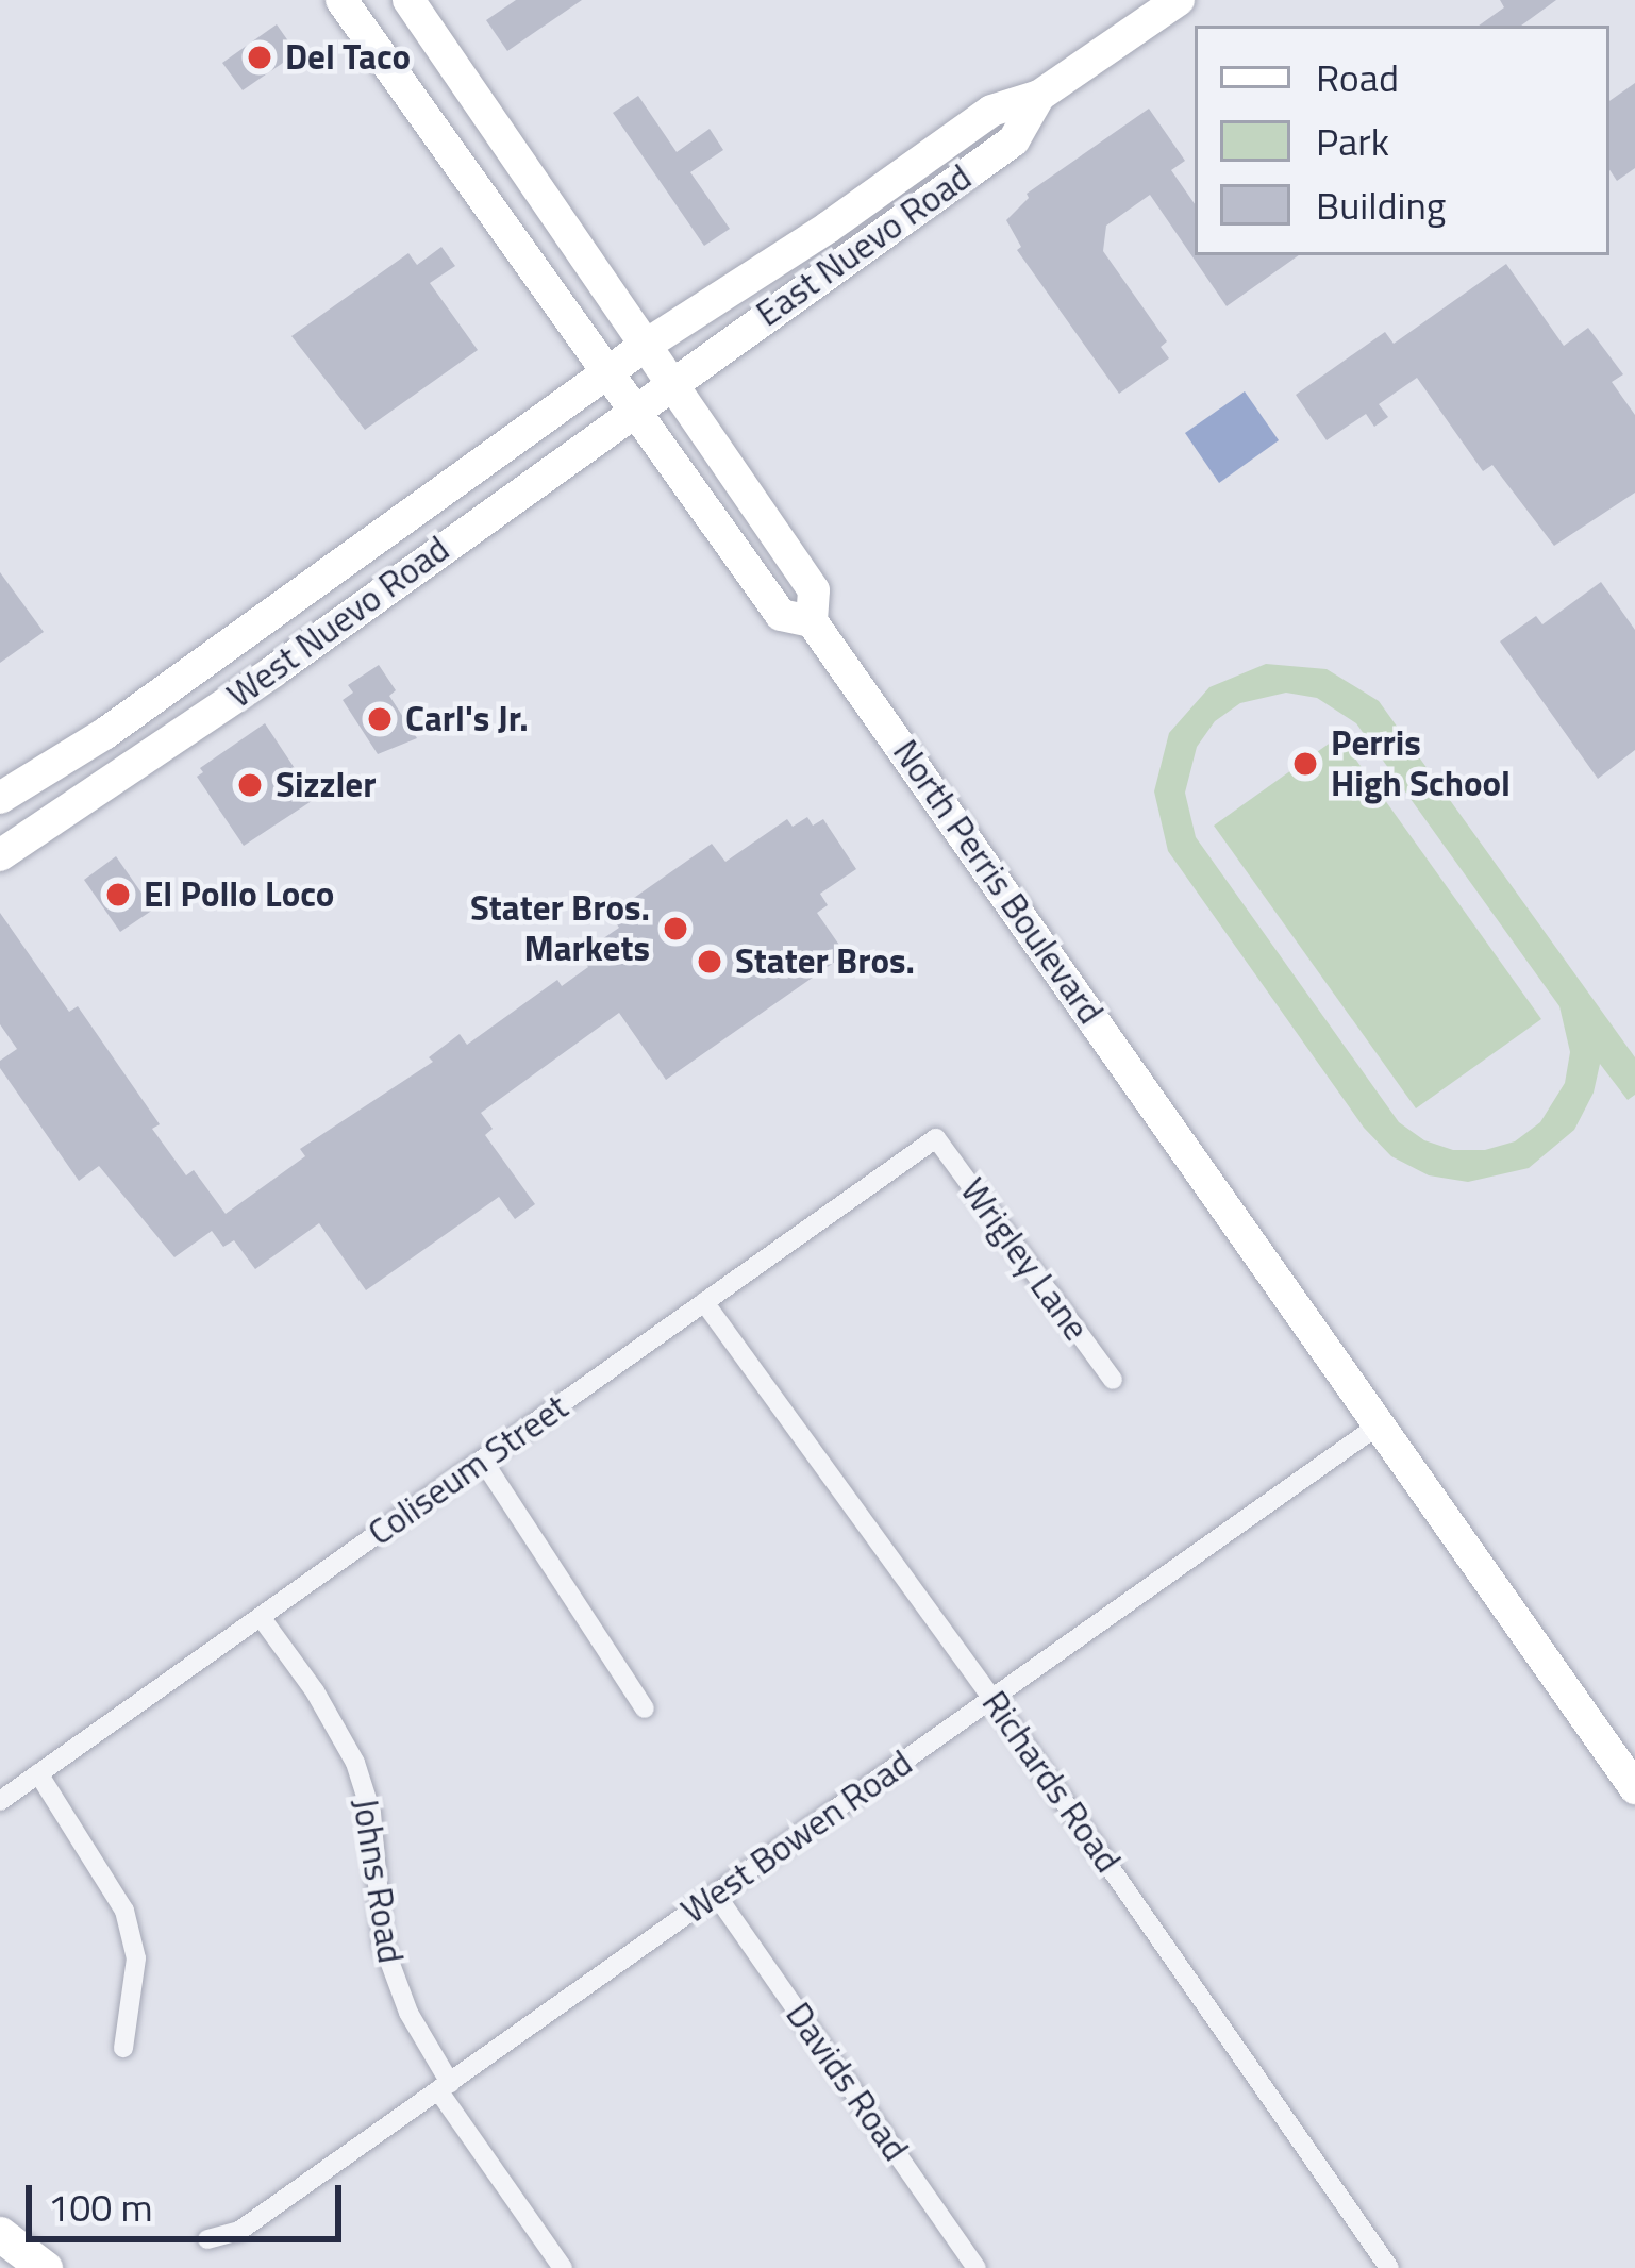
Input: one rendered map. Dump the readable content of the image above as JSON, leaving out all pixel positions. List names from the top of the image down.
{
  "streets": {
    "main road": ["East Nuevo Road", "West Nuevo Road", "North Perris Boulevard"],
    "street": [
      "Wrigley Lane",
      "Coliseum Street",
      "Richards Road",
      "West Bowen Road",
      "Johns Road",
      "Davids Road"
    ]
  },
  "crossings": [
    ["East Nuevo Road", "West Nuevo Road"],
    ["East Nuevo Road", "North Perris Boulevard"],
    ["West Nuevo Road", "North Perris Boulevard"],
    ["North Perris Boulevard", "West Bowen Road"],
    ["Wrigley Lane", "Coliseum Street"],
    ["Coliseum Street", "Richards Road"],
    ["Coliseum Street", "Johns Road"],
    ["Richards Road", "West Bowen Road"],
    ["West Bowen Road", "Johns Road"],
    ["West Bowen Road", "Davids Road"]
  ],
  "places": [
    "Del Taco",
    "Carl's Jr.",
    "Perris High School",
    "Sizzler",
    "El Pollo Loco",
    "Stater Bros. Markets",
    "Stater Bros."
  ],
  "legend": ["Road", "Park", "Building"],
  "scale_bar": "100 m"
}
